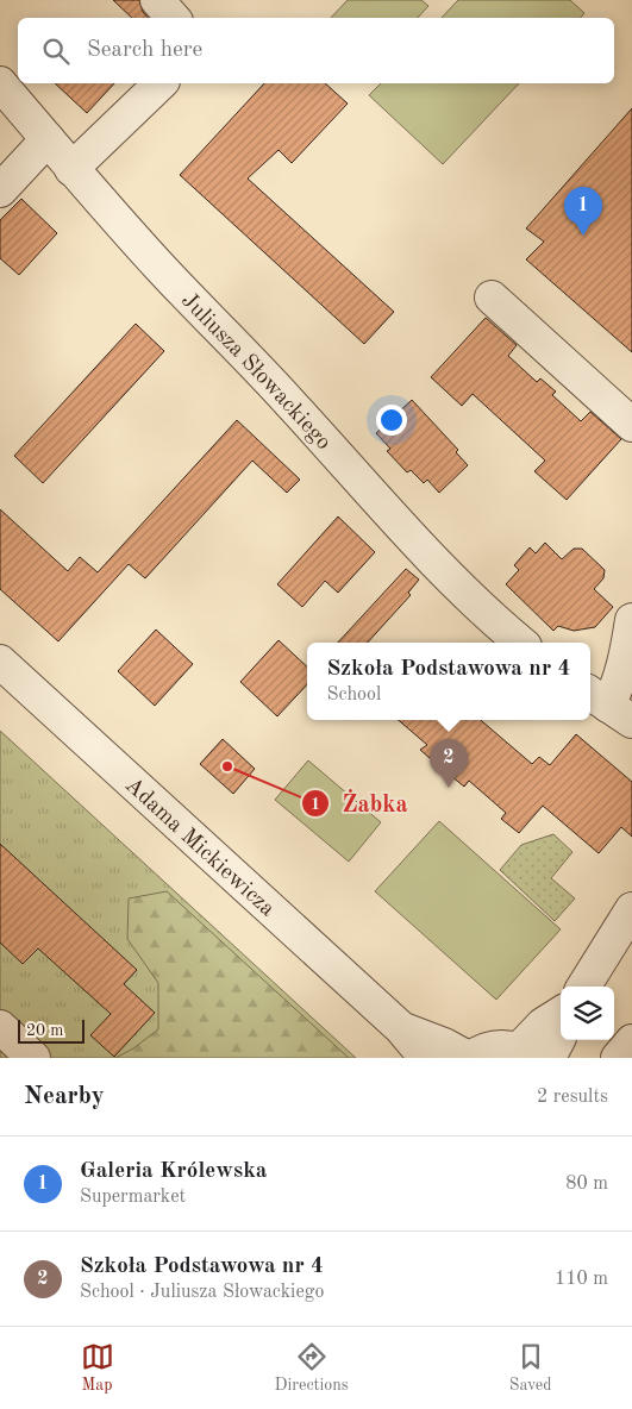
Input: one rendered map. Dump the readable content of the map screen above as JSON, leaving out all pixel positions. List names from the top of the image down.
{
  "streets": {
    "street": ["Juliusza Słowackiego", "Adama Mickiewicza"]
  },
  "places": ["Żabka"],
  "scale_bar": "20 m",
  "page": {
    "search": "Search here",
    "pins": ["1", "2"],
    "popup": ["Szkoła Podstawowa nr 4", "School"],
    "scale": "20 m",
    "heading": ["Nearby", "2 results"],
    "list": [
      {
        "mark": "1",
        "name": "Galeria Królewska",
        "note": "Supermarket",
        "value": "80 m"
      },
      {
        "mark": "2",
        "name": "Szkoła Podstawowa nr 4",
        "note": "School · Juliusza Słowackiego",
        "value": "110 m"
      }
    ],
    "nav": ["Map", "Directions", "Saved"]
  }
}
